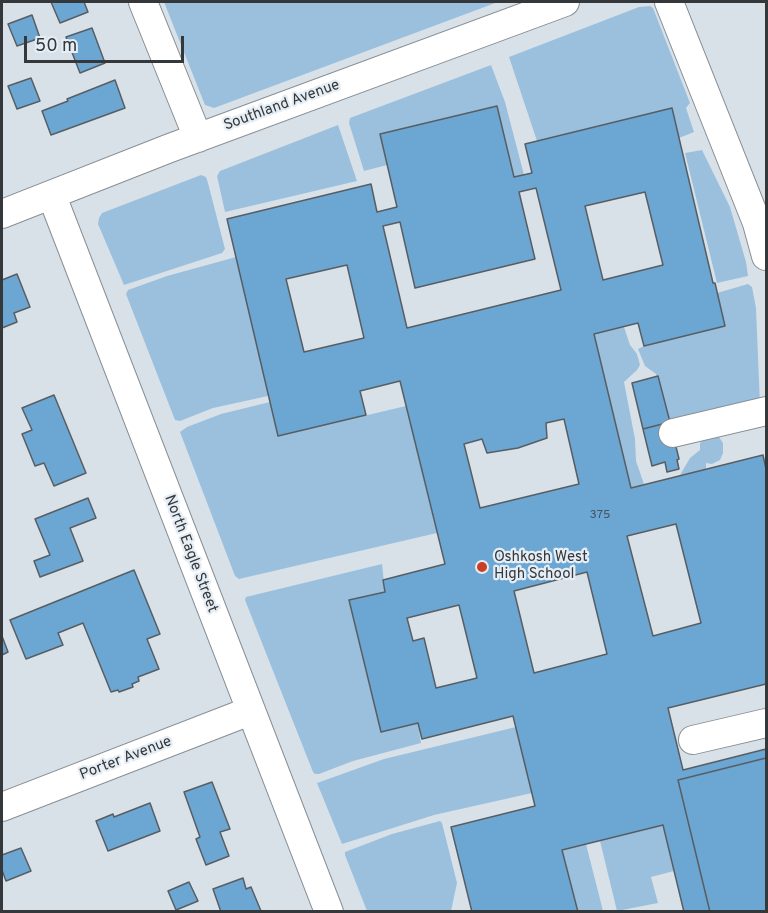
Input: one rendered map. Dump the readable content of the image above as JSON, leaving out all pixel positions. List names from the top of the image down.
{
  "streets": {
    "street": ["Southland Avenue", "North Eagle Street", "Porter Avenue"]
  },
  "crossings": [
    ["Southland Avenue", "North Eagle Street"],
    ["North Eagle Street", "Porter Avenue"]
  ],
  "places": ["Oshkosh West High School"],
  "house_numbers": ["375"],
  "scale_bar": "50 m"
}
